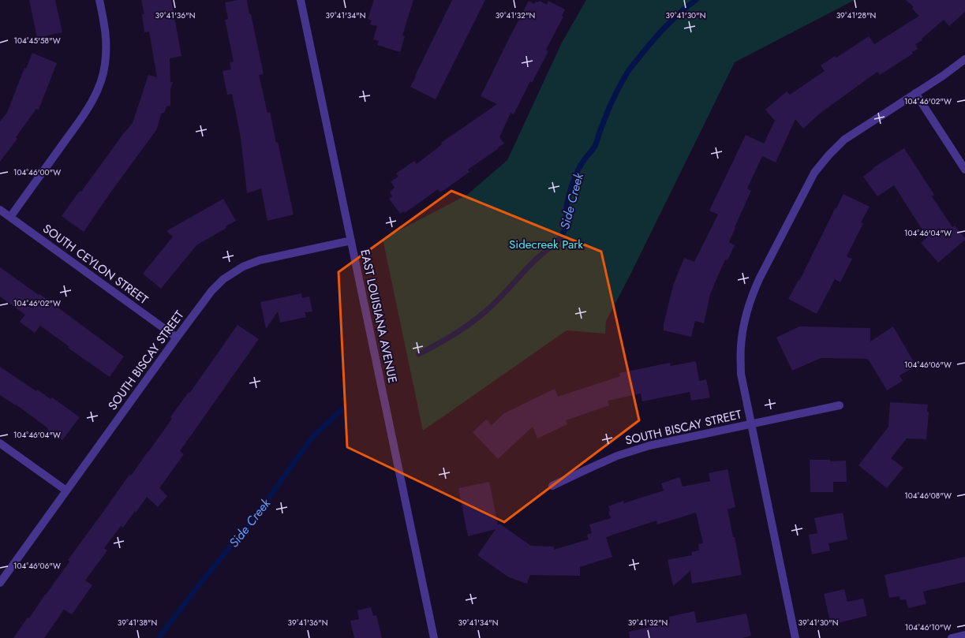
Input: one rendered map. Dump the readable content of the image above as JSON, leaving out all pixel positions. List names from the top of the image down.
{
  "streets": {
    "street": ["SOUTH CEYLON STREET", "EAST LOUISIANA AVENUE", "SOUTH BISCAY STREET"]
  },
  "crossings": [
    ["SOUTH CEYLON STREET", "SOUTH BISCAY STREET"],
    ["EAST LOUISIANA AVENUE", "SOUTH BISCAY STREET"]
  ],
  "water": ["Side Creek"],
  "parks": ["Sidecreek Park"],
  "coordinates": [
    "39°41'36\"N",
    "39°41'34\"N",
    "39°41'32\"N",
    "39°41'30\"N",
    "39°41'28\"N",
    "104°45'58\"W",
    "104°46'02\"W",
    "104°46'00\"W",
    "104°46'04\"W",
    "104°46'06\"W",
    "104°46'08\"W",
    "39°41'38\"N",
    "104°46'10\"W"
  ]
}
